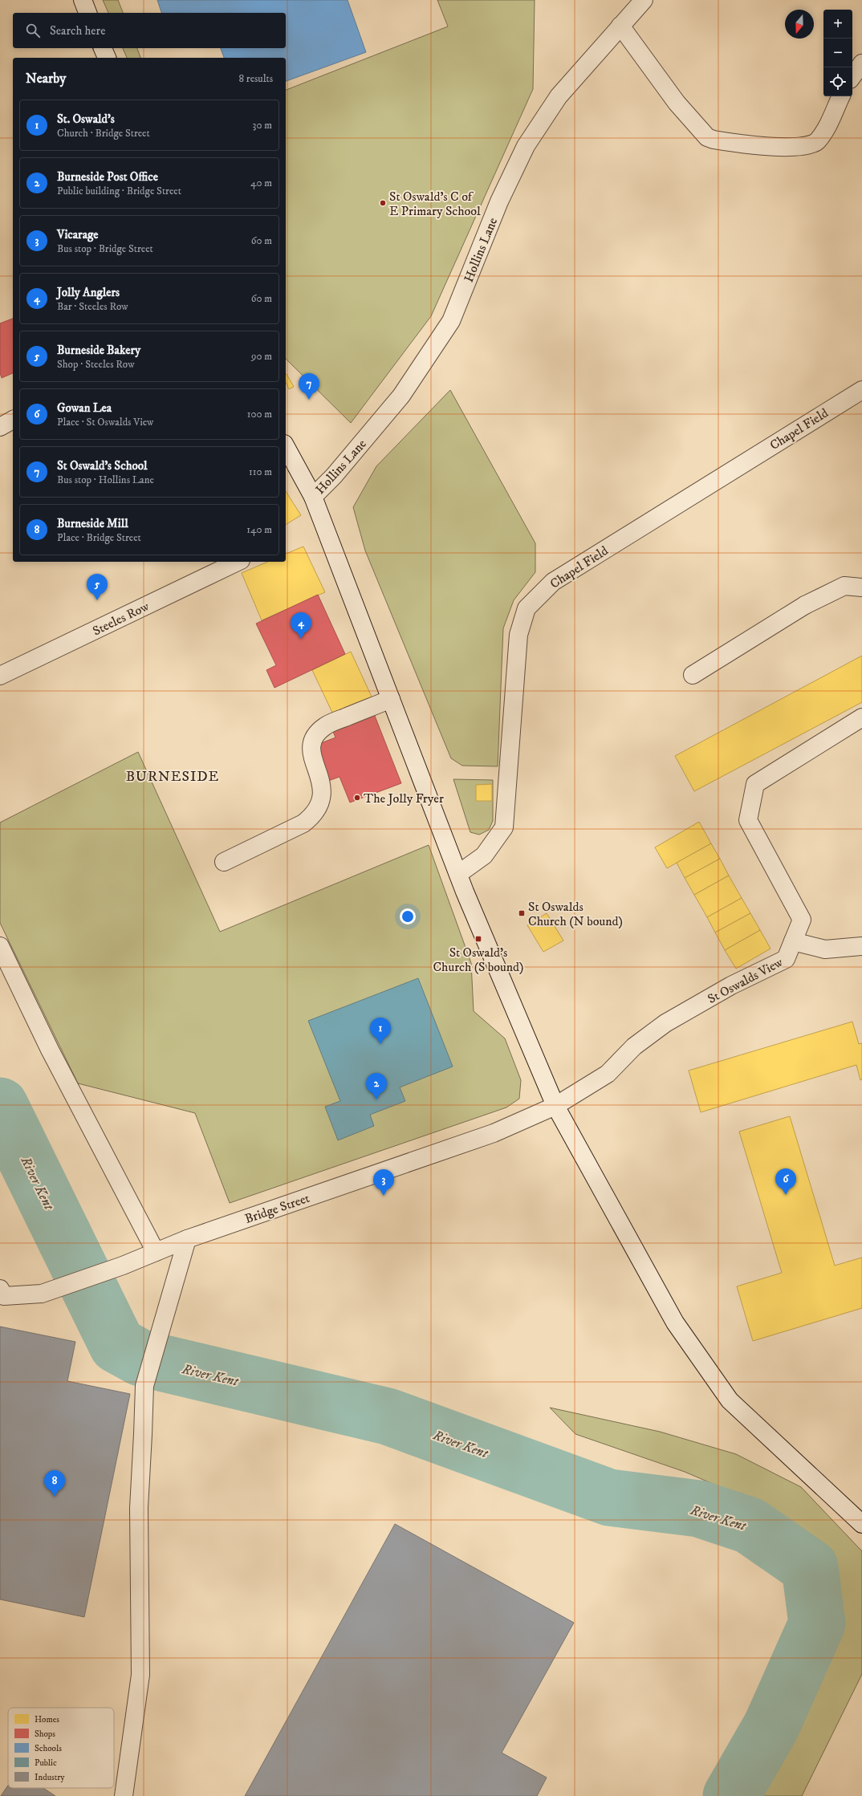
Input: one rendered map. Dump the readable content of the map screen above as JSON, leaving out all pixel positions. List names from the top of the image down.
{
  "streets": {
    "street": [
      "Hollins Lane",
      "Chapel Field",
      "Steeles Row",
      "St Oswalds View",
      "Bridge Street"
    ]
  },
  "crossings": [
    ["St Oswalds View", "Bridge Street"]
  ],
  "districts": ["BURNESIDE"],
  "water": ["River Kent"],
  "places": {
    "other": ["St Oswald's C of E Primary School", "The Jolly Fryer"],
    "transit": ["St Oswalds Church (N bound)", "St Oswald's Church (S bound)"]
  },
  "legend": [
    "Homes",
    "Shops",
    "Schools",
    "Public",
    "Industry"
  ],
  "north": "bottom",
  "page": {
    "map_buttons": ["+", "−"],
    "search": "Search here",
    "heading": ["Nearby", "8 results"],
    "list": [
      {
        "mark": "1",
        "name": "St. Oswald's",
        "note": "Church · Bridge Street",
        "value": "30 m"
      },
      {
        "mark": "2",
        "name": "Burneside Post Office",
        "note": "Public building · Bridge Street",
        "value": "40 m"
      },
      {
        "mark": "3",
        "name": "Vicarage",
        "note": "Bus stop · Bridge Street",
        "value": "60 m"
      },
      {
        "mark": "4",
        "name": "Jolly Anglers",
        "note": "Bar · Steeles Row",
        "value": "60 m"
      },
      {
        "mark": "5",
        "name": "Burneside Bakery",
        "note": "Shop · Steeles Row",
        "value": "90 m"
      },
      {
        "mark": "6",
        "name": "Gowan Lea",
        "note": "Place · St Oswalds View",
        "value": "100 m"
      },
      {
        "mark": "7",
        "name": "St Oswald's School",
        "note": "Bus stop · Hollins Lane",
        "value": "110 m"
      },
      {
        "mark": "8",
        "name": "Burneside Mill",
        "note": "Place · Bridge Street",
        "value": "140 m"
      }
    ],
    "pins": [
      "7",
      "5",
      "4",
      "1",
      "2",
      "6",
      "3",
      "8"
    ]
  }
}
